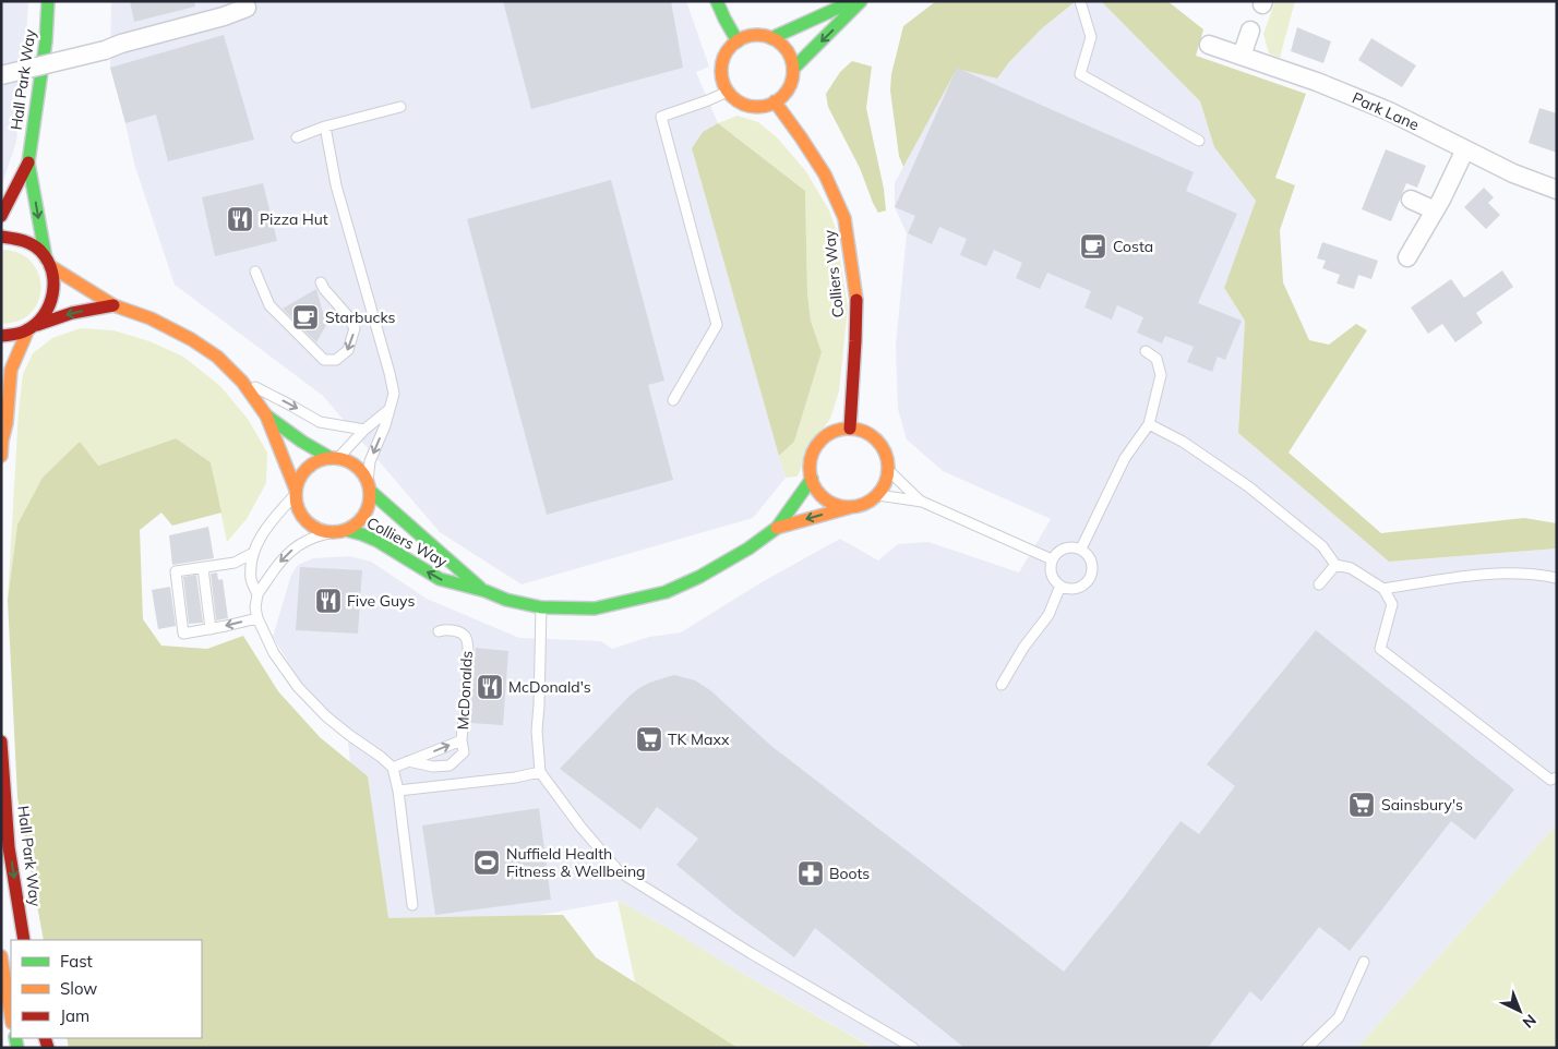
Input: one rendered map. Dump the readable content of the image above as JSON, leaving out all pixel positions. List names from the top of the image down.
{
  "streets": {
    "street": ["Hall Park Way", "Park Lane", "Colliers Way"],
    "lane": ["McDonalds"]
  },
  "crossings": [
    ["Hall Park Way", "Colliers Way"]
  ],
  "one_way": ["Hall Park Way"],
  "places": {
    "restaurant": ["Pizza Hut", "Five Guys", "McDonald's"],
    "cafe": ["Costa", "Starbucks"],
    "supermarket": ["TK Maxx", "Sainsbury's"],
    "sports": ["Nuffield Health Fitness & Wellbeing"],
    "pharmacy": ["Boots"]
  },
  "legend": ["Fast", "Slow", "Jam"],
  "north": "bottom right"
}
